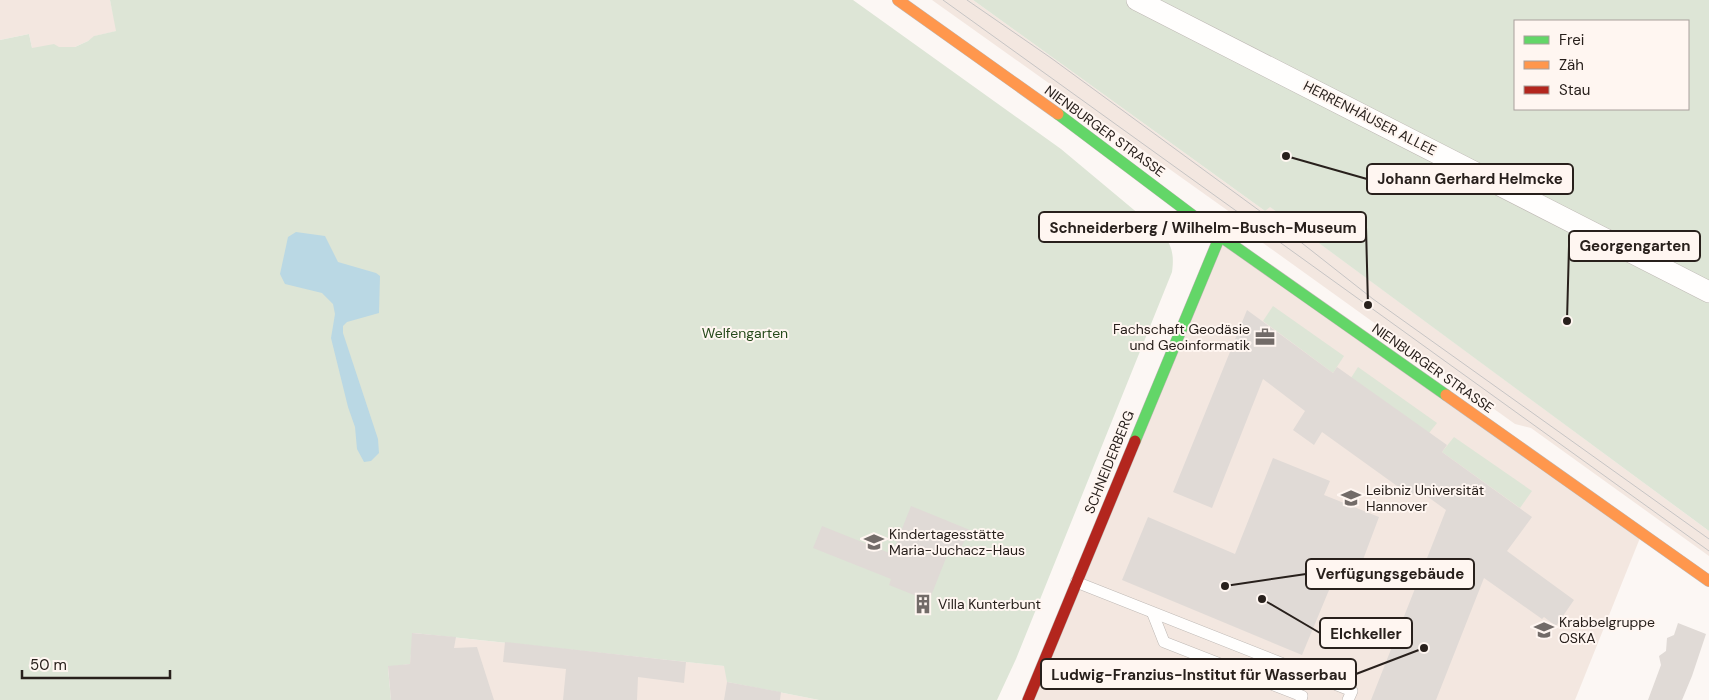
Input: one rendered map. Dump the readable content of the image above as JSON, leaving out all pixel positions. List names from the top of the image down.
{
  "streets": {
    "street": ["HERRENHÄUSER ALLEE", "NIENBURGER STRASSE", "SCHNEIDERBERG"]
  },
  "crossings": [
    ["NIENBURGER STRASSE", "SCHNEIDERBERG"]
  ],
  "parks": ["Welfengarten"],
  "places": {
    "other": [
      "Johann Gerhard Helmcke",
      "Schneiderberg / Wilhelm-Busch-Museum",
      "Georgengarten",
      "Verfügungsgebäude",
      "Elchkeller",
      "Ludwig-Franzius-Institut für Wasserbau"
    ],
    "office": ["Fachschaft Geodäsie und Geoinformatik"],
    "school or university": ["Leibniz Universität Hannover", "Kindertagesstätte Maria-Juchacz-Haus", "Krabbelgruppe OSKA"],
    "building": ["Villa Kunterbunt"]
  },
  "legend": ["Frei", "Zäh", "Stau"],
  "scale_bar": "50 m"
}
